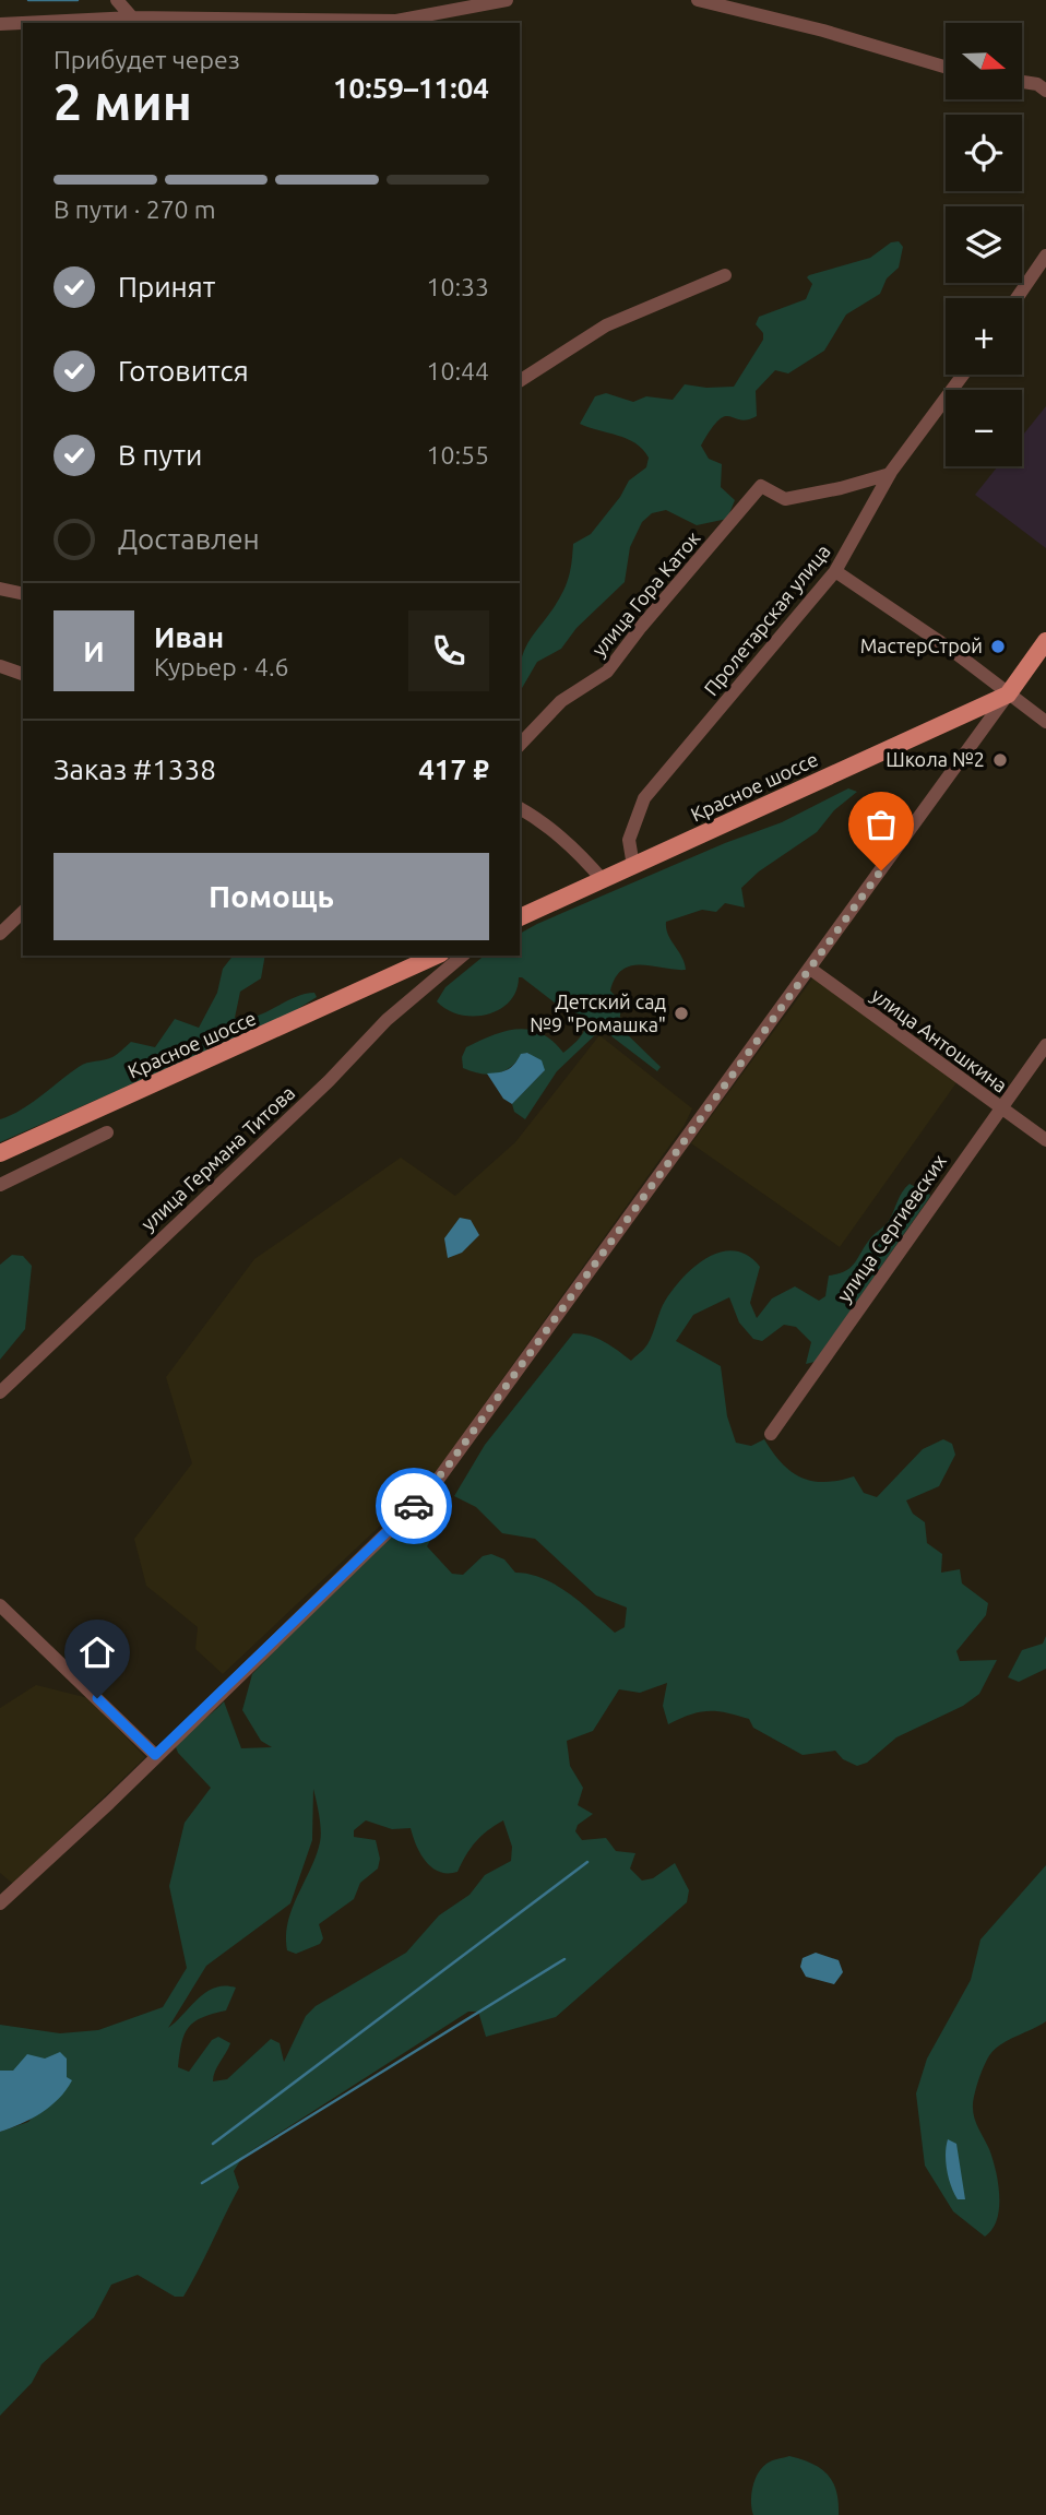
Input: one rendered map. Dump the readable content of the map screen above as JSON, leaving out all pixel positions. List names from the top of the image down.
{
  "streets": {
    "main road": ["Красное шоссе"],
    "street": [
      "улица Гора Каток",
      "Пролетарская улица",
      "улица Антошкина",
      "улица Германа Титова",
      "улица Сергиевских"
    ]
  },
  "crossings": [
    ["улица Гора Каток", "Пролетарская улица"],
    ["Пролетарская улица", "Красное шоссе"],
    ["улица Антошкина", "улица Сергиевских"]
  ],
  "places": ["МастерСтрой", "Школа №2", "Детский сад №9 \"Ромашка\""],
  "north": "right",
  "page": {
    "map_buttons": ["+", "−"],
    "heading": ["2 мин", "Прибудет через", "10:59–11:04"],
    "panel": [
      "Иван",
      "Курьер · 4.6",
      "Заказ #1338",
      "417 ₽"
    ],
    "bar": "В пути · 270 m",
    "list": [
      ["Принят", "10:33"],
      ["Готовится", "10:44"],
      ["В пути", "10:55"],
      "Доставлен"
    ],
    "round": "И",
    "buttons": "Помощь"
  }
}
